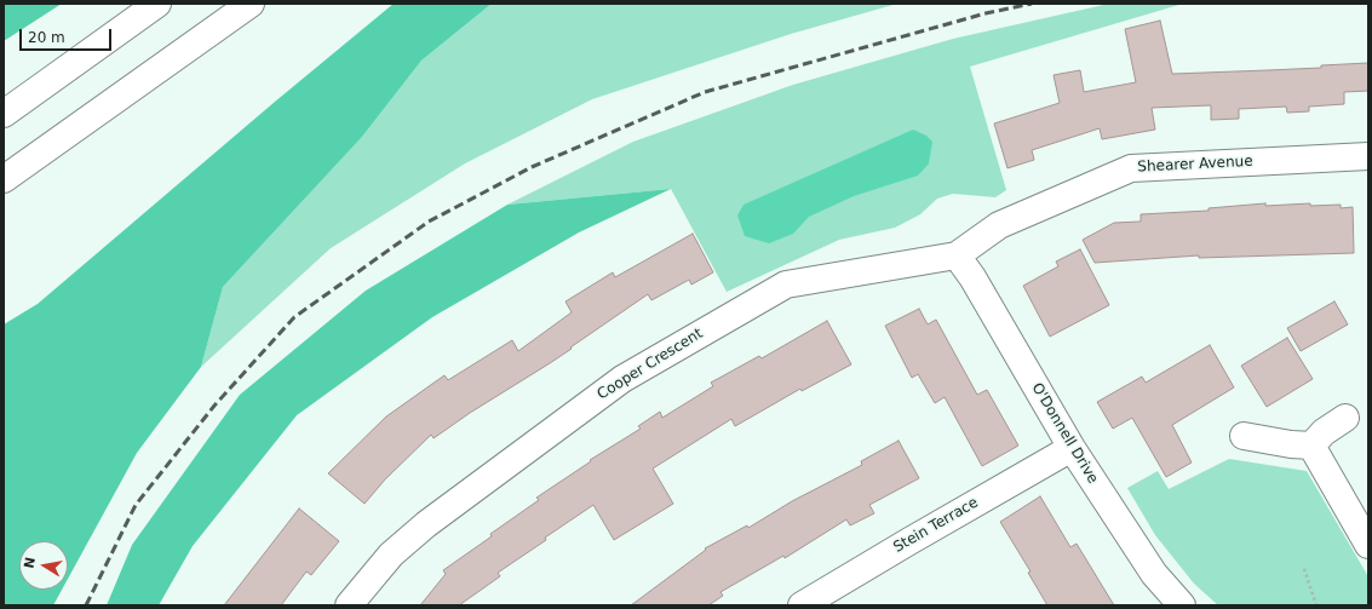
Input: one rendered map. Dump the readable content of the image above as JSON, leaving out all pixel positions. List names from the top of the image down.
{
  "streets": {
    "main road": [
      "Shearer Avenue",
      "Cooper Crescent",
      "O'Donnell Drive",
      "Stein Terrace"
    ]
  },
  "crossings": [
    ["Shearer Avenue", "Cooper Crescent"],
    ["Shearer Avenue", "O'Donnell Drive"],
    ["Cooper Crescent", "O'Donnell Drive"],
    ["O'Donnell Drive", "Stein Terrace"]
  ],
  "scale_bar": "20 m",
  "north": "left"
}
